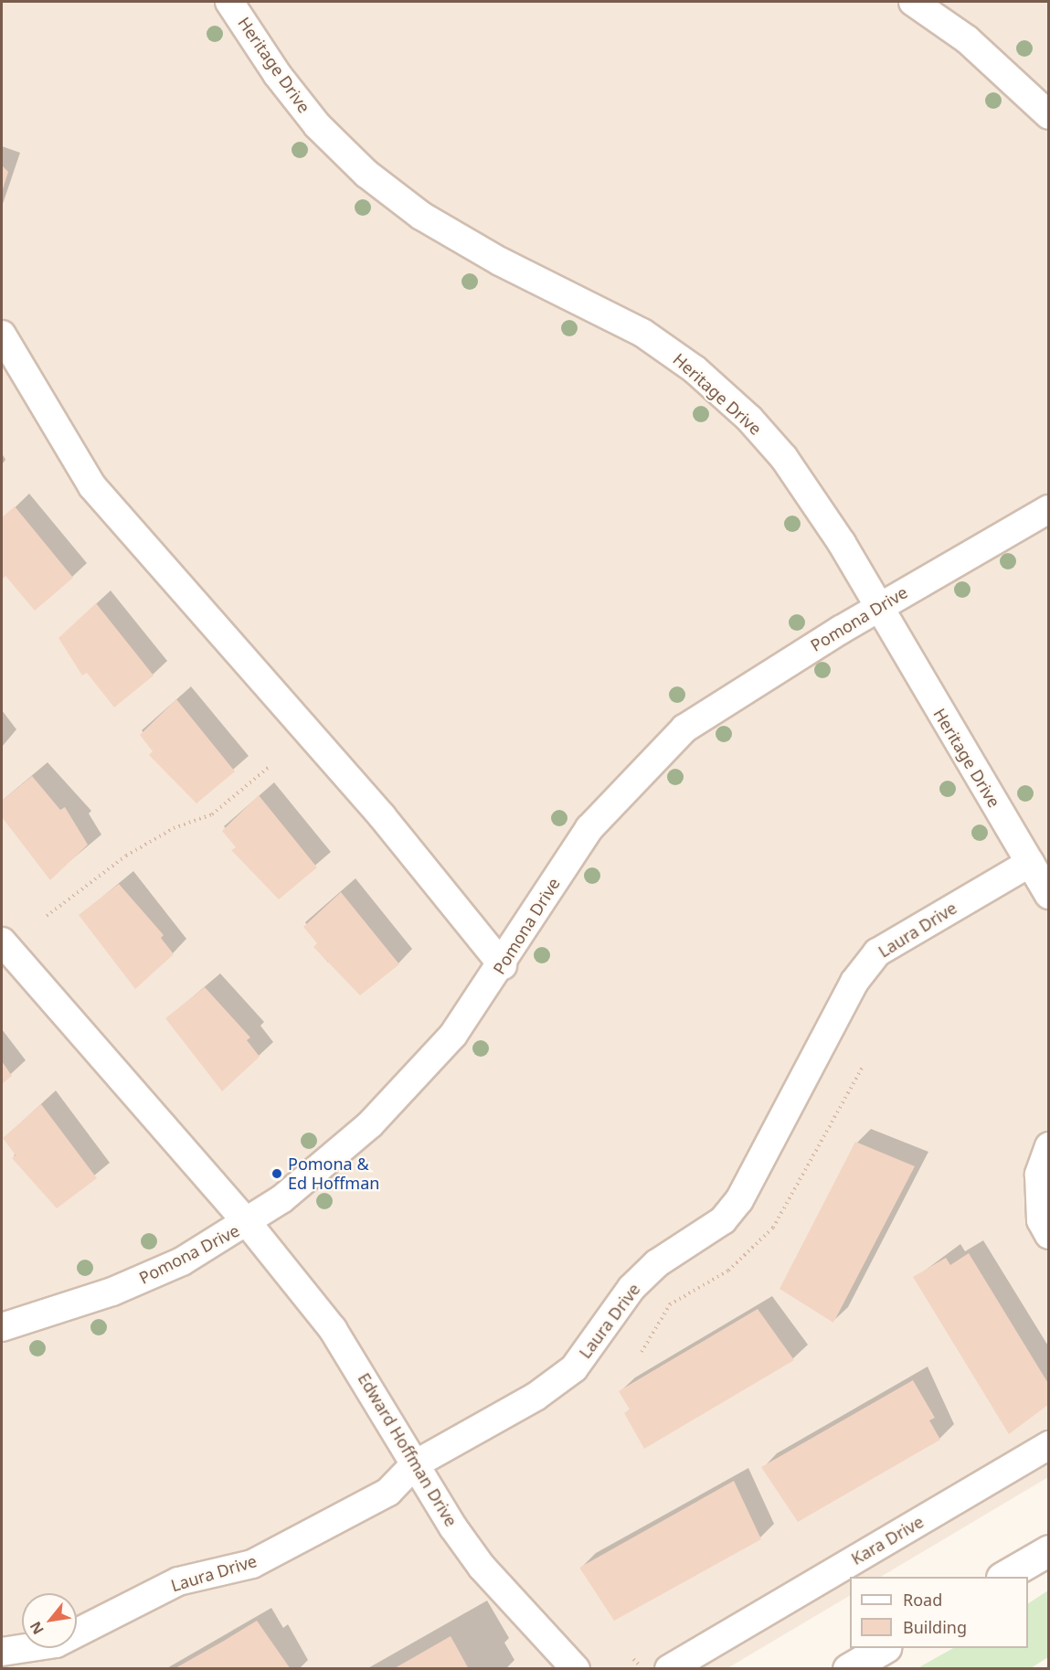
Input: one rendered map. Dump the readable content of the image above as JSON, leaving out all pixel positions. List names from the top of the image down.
{
  "streets": {
    "street": [
      "Heritage Drive",
      "Pomona Drive",
      "Laura Drive",
      "Edward Hoffman Drive",
      "Kara Drive"
    ]
  },
  "crossings": [
    ["Heritage Drive", "Pomona Drive"],
    ["Heritage Drive", "Laura Drive"],
    ["Pomona Drive", "Edward Hoffman Drive"],
    ["Laura Drive", "Edward Hoffman Drive"]
  ],
  "places": ["Pomona & Ed Hoffman"],
  "legend": ["Road", "Building"],
  "north": "bottom left"
}
